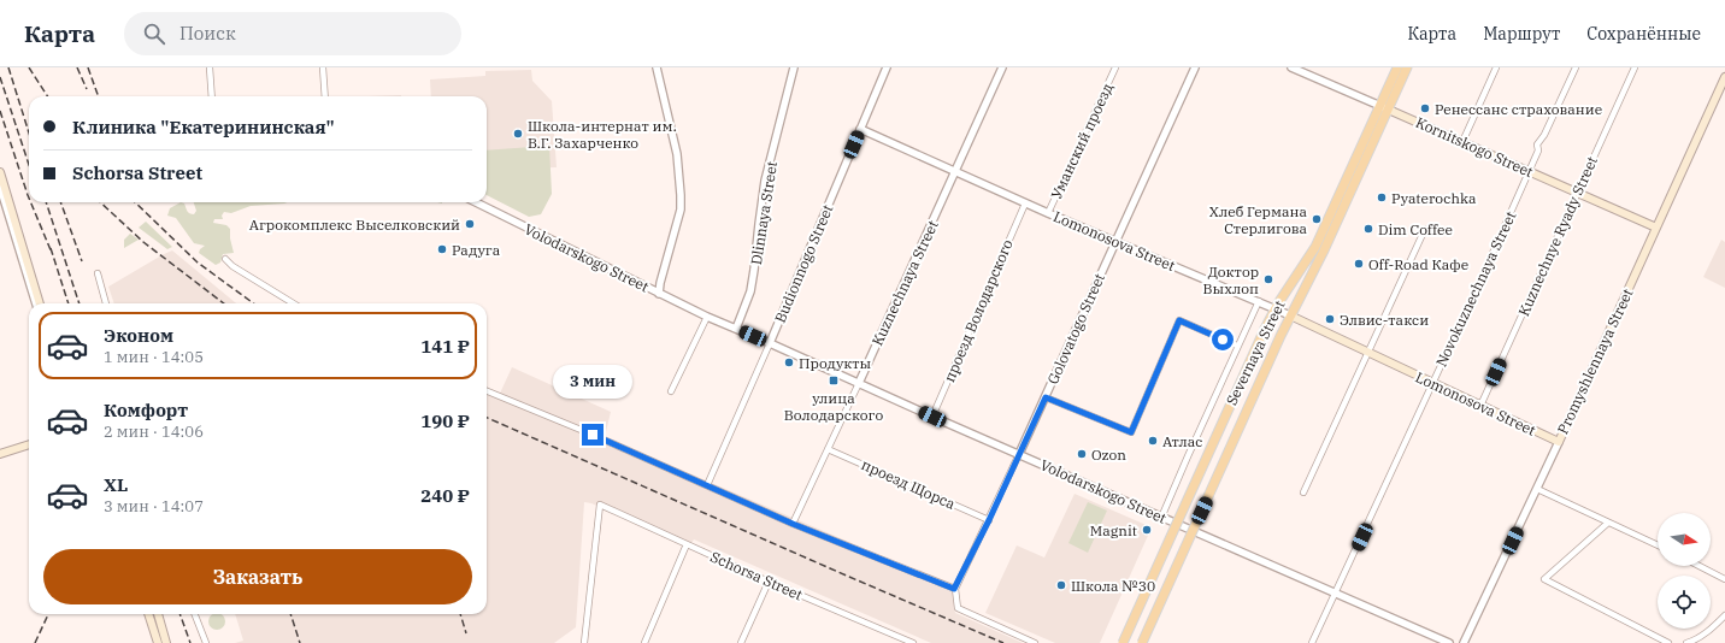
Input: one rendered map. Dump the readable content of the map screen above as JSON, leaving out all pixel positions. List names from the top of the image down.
{
  "streets": {
    "main road": [
      "Kornitskogo Street",
      "Lomonosova Street",
      "Severnaya Street",
      "Promyshlennaya Street"
    ],
    "street": [
      "Уманский проезд",
      "Dlinnaya Street",
      "Kuznechnye Ryady Street",
      "Volodarskogo Street",
      "Budionnogo Street",
      "Kuznechnaya Street",
      "Novokuznechnaya Street",
      "проезд Володарского",
      "Golovatogo Street",
      "проезд Щорса",
      "Schorsa Street"
    ]
  },
  "crossings": [
    ["Уманский проезд", "Lomonosova Street"],
    ["Kornitskogo Street", "Kuznechnye Ryady Street"],
    ["Kornitskogo Street", "Novokuznechnaya Street"],
    ["Kornitskogo Street", "Severnaya Street"],
    ["Kornitskogo Street", "Promyshlennaya Street"],
    ["Dlinnaya Street", "Volodarskogo Street"],
    ["Kuznechnye Ryady Street", "Lomonosova Street"],
    ["Lomonosova Street", "Budionnogo Street"],
    ["Lomonosova Street", "Kuznechnaya Street"],
    ["Lomonosova Street", "Novokuznechnaya Street"],
    ["Lomonosova Street", "проезд Володарского"],
    ["Lomonosova Street", "Golovatogo Street"],
    ["Lomonosova Street", "Severnaya Street"],
    ["Lomonosova Street", "Promyshlennaya Street"],
    ["Volodarskogo Street", "Budionnogo Street"],
    ["Volodarskogo Street", "Kuznechnaya Street"],
    ["Volodarskogo Street", "Novokuznechnaya Street"],
    ["Volodarskogo Street", "проезд Володарского"],
    ["Volodarskogo Street", "Golovatogo Street"],
    ["Kuznechnaya Street", "проезд Щорса"],
    ["Golovatogo Street", "проезд Щорса"]
  ],
  "places": {
    "other": [
      "Ренессанс страхование",
      "Школа-интернат им. В.Г. Захарченко",
      "Pyaterochka",
      "Хлеб Германа Стерлигова",
      "Агрокомплекс Выселковский",
      "Dim Coffee",
      "Радуга",
      "Off-Road Кафе",
      "Доктор Выхлоп",
      "Элвис-такси",
      "Продукты",
      "Атлас",
      "Ozon",
      "Magnit",
      "Школа №30"
    ],
    "transit": ["улица Володарского"]
  },
  "north": "right",
  "page": {
    "header": "Карта",
    "search": "Поиск",
    "nav": ["Карта", "Маршрут", "Сохранённые"],
    "banner": ["Клиника \"Екатерининская\"", "Schorsa Street"],
    "list": [
      {
        "name": "Эконом",
        "note": "1 мин · 14:05",
        "value": "141 ₽"
      },
      {
        "name": "Комфорт",
        "note": "2 мин · 14:06",
        "value": "190 ₽"
      },
      {
        "name": "XL",
        "note": "3 мин · 14:07",
        "value": "240 ₽"
      }
    ],
    "bubble": "3 мин",
    "buttons": "Заказать"
  }
}
